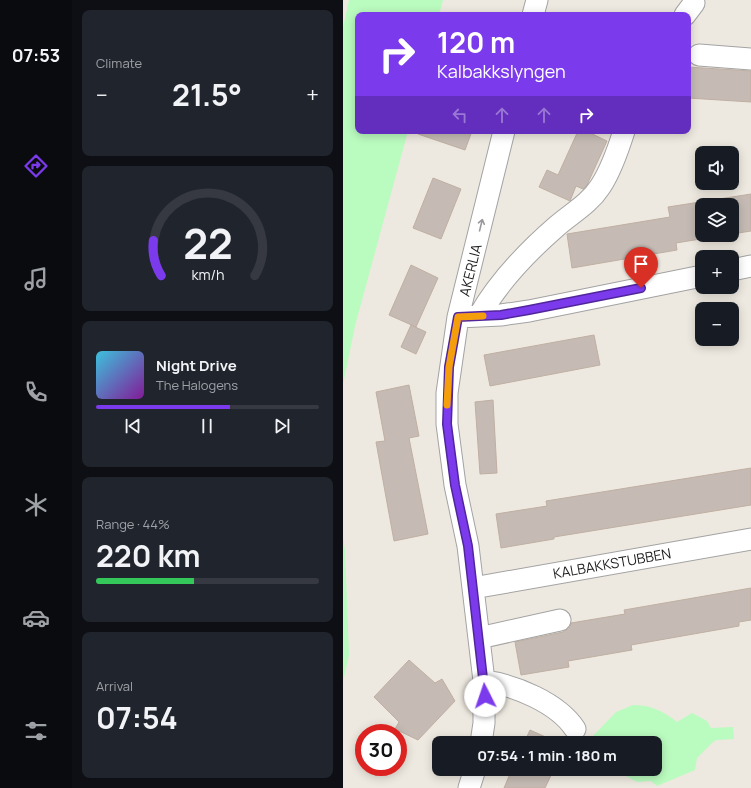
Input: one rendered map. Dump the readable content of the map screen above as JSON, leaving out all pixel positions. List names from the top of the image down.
{
  "streets": {
    "street": ["AKERLIA", "KALBAKKSTUBBEN"]
  },
  "crossings": [
    ["AKERLIA", "KALBAKKSTUBBEN"]
  ],
  "page": {
    "tabs": "07:53",
    "tile": [
      "Climate",
      ["Range · 44%", "220 km"],
      ["Arrival", "07:54"]
    ],
    "turn": ["120 m", "Kalbakkslyngen"],
    "heat": ["−", "21.5°", "+"],
    "map_buttons": ["+", "−"],
    "song": ["Night Drive", "The Halogens"],
    "limit": "30",
    "trip": "07:54 · 1 min · 180 m",
    "gauge": ["22", "km/h"]
  }
}
